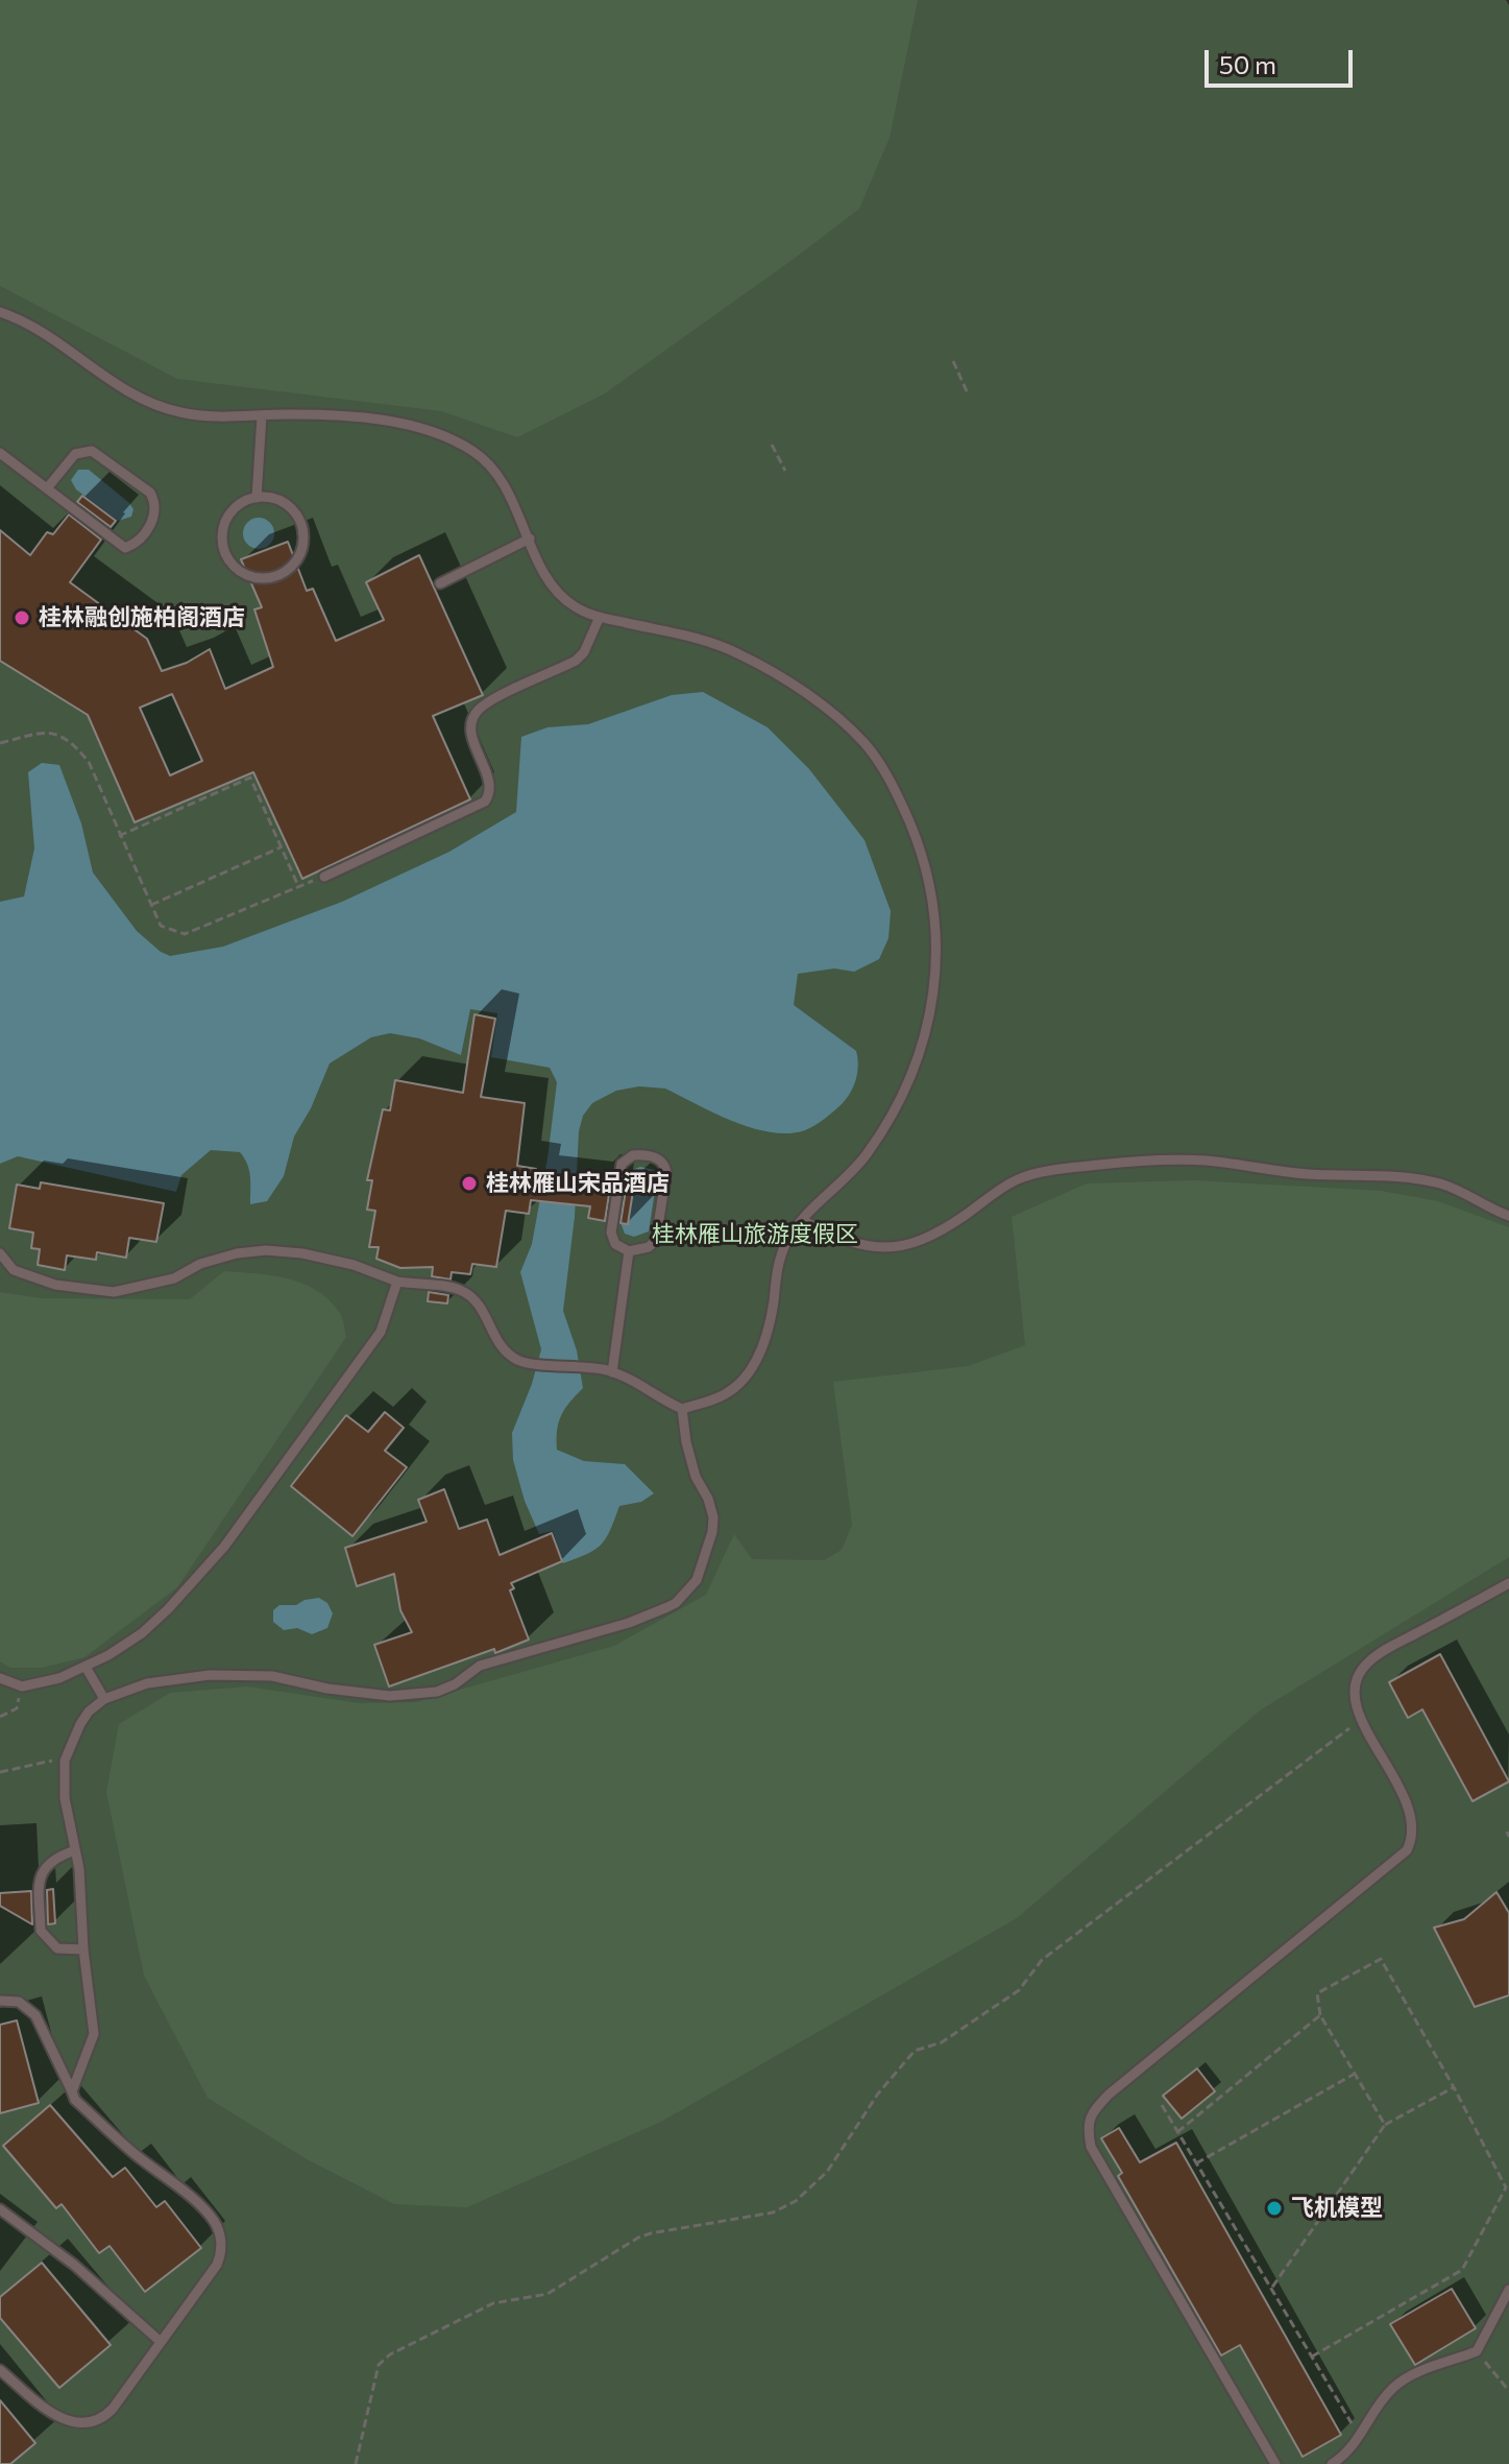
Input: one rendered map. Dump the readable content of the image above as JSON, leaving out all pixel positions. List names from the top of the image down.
{
  "parks": ["桂林雁山旅游度假区"],
  "places": ["桂林融创施柏阁酒店", "桂林雁山宋品酒店", "飞机模型"],
  "scale_bar": "50 m"
}
